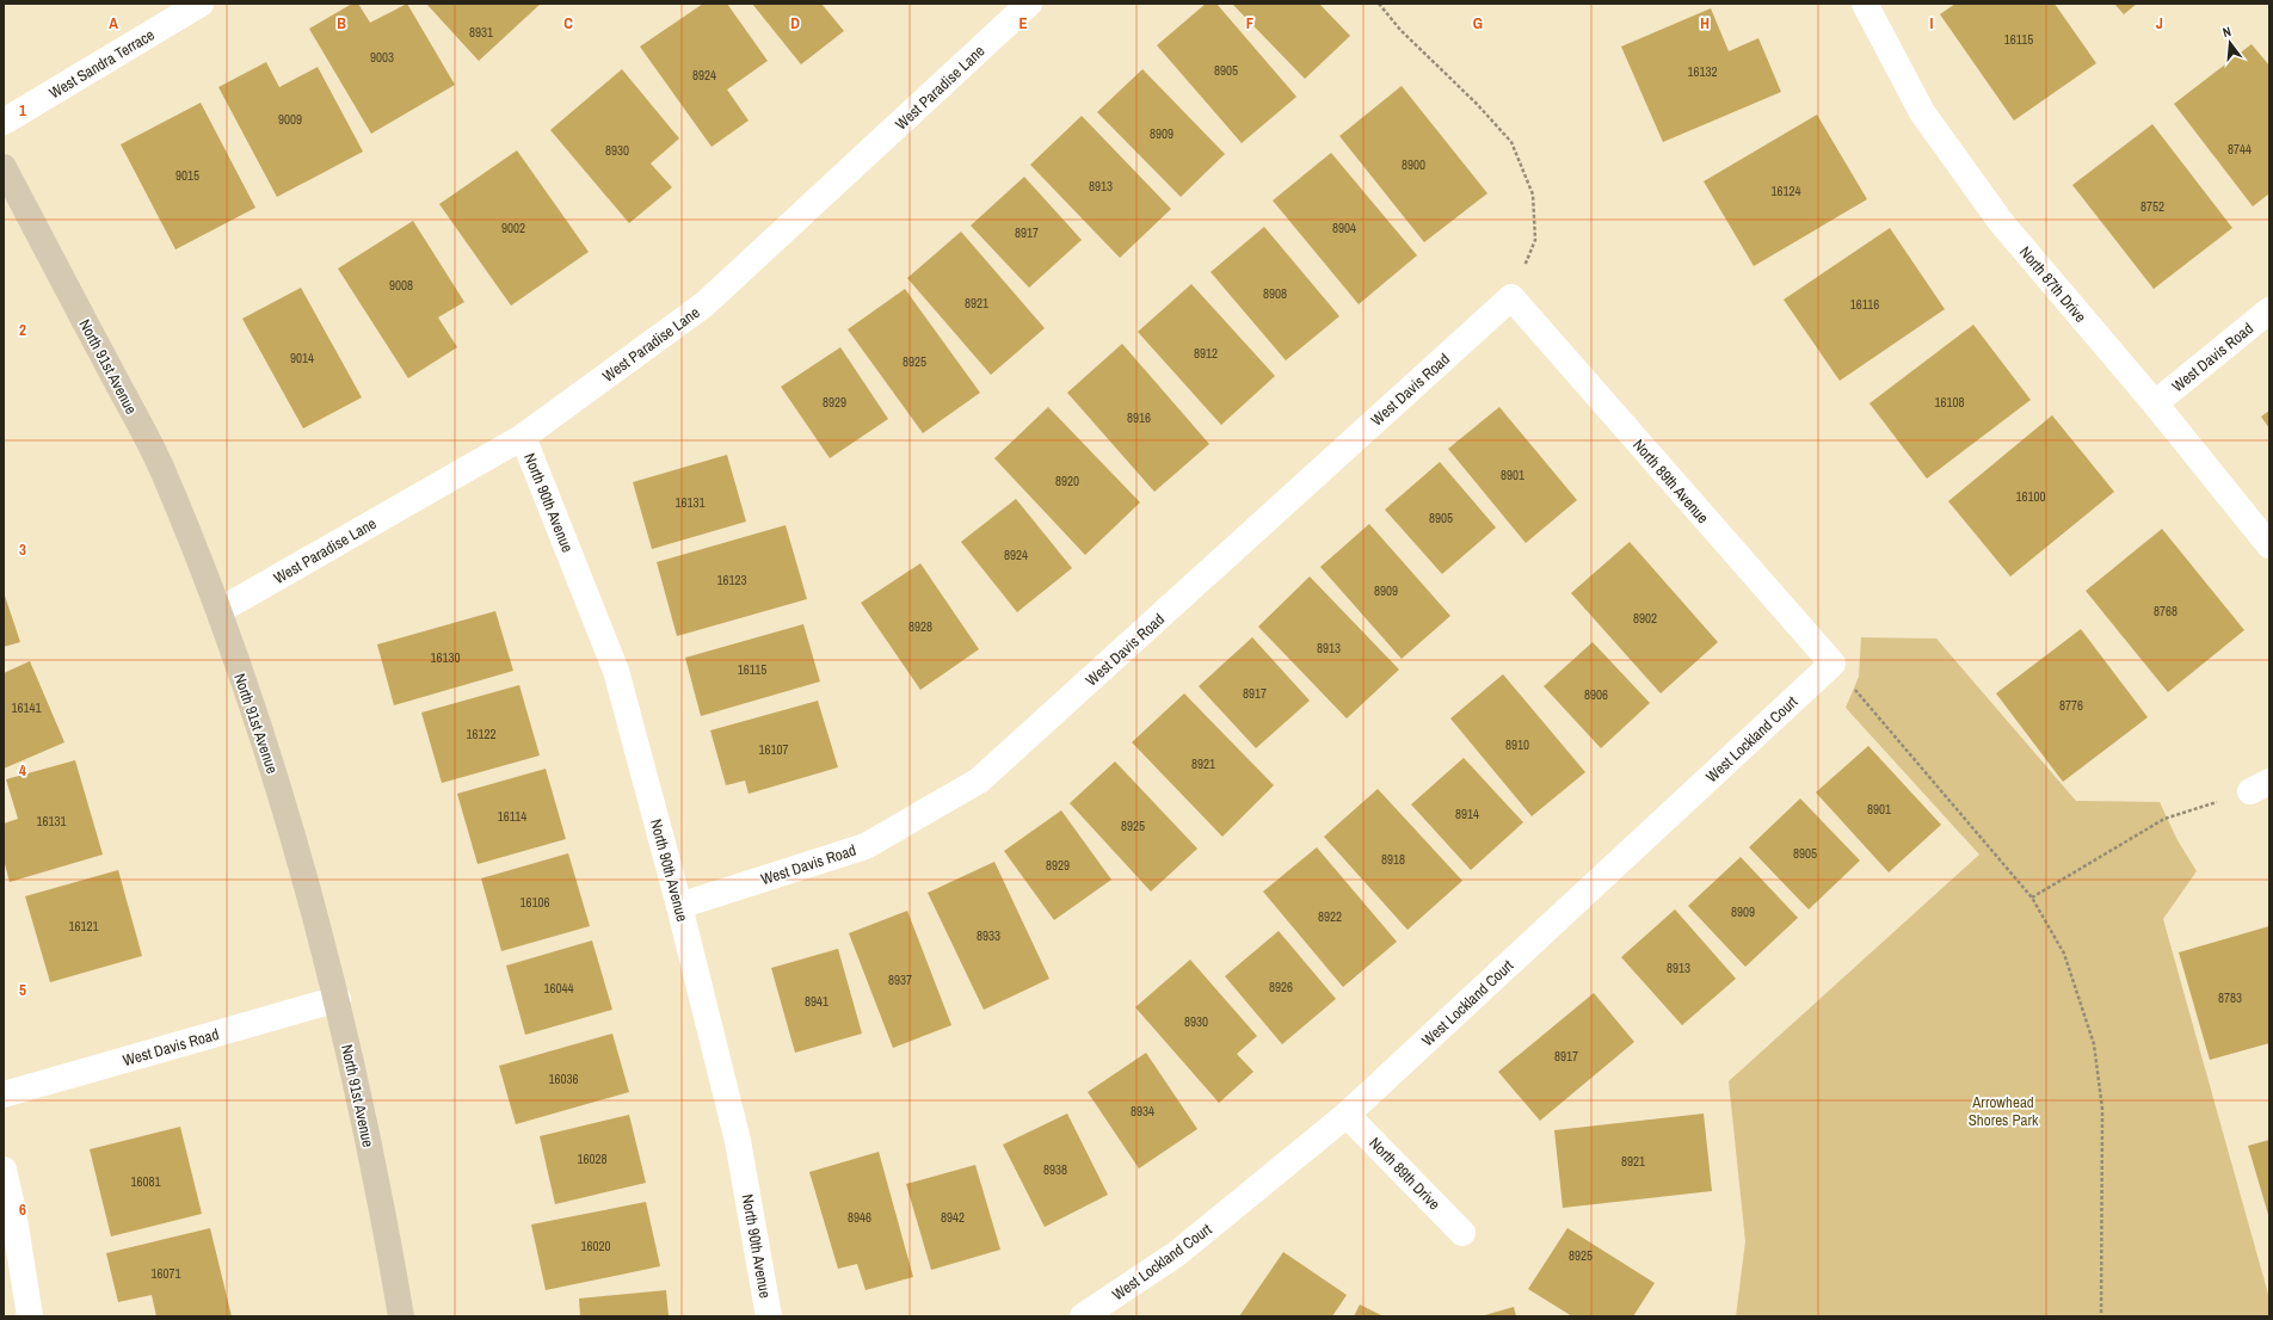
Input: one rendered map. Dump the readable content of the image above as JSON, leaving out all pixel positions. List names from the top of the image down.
{
  "streets": {
    "main road": ["North 91st Avenue"],
    "street": [
      "West Sandra Terrace",
      "West Paradise Lane",
      "North 87th Drive",
      "West Davis Road",
      "North 89th Avenue",
      "North 90th Avenue",
      "West Lockland Court",
      "North 89th Drive"
    ]
  },
  "crossings": [
    ["West Paradise Lane", "North 91st Avenue"],
    ["West Paradise Lane", "North 90th Avenue"],
    ["North 87th Drive", "West Davis Road"],
    ["West Davis Road", "North 91st Avenue"],
    ["West Davis Road", "North 89th Avenue"],
    ["West Davis Road", "North 90th Avenue"],
    ["North 89th Avenue", "West Lockland Court"],
    ["West Lockland Court", "North 89th Drive"]
  ],
  "parks": ["Arrowhead Shores Park"],
  "house_numbers": [
    "8931",
    "16115",
    "9003",
    "8905",
    "16132",
    "8924",
    "9009",
    "8909",
    "8744",
    "8930",
    "8900",
    "9015",
    "8913",
    "16124",
    "8752",
    "9002",
    "8904",
    "8917",
    "9008",
    "8908",
    "8921",
    "16116",
    "8912",
    "9014",
    "8925",
    "8929",
    "16108",
    "8916",
    "8901",
    "8920",
    "16100",
    "16131",
    "8905",
    "8924",
    "16123",
    "8909",
    "8768",
    "8902",
    "8928",
    "8913",
    "16130",
    "16115",
    "8917",
    "8906",
    "8776",
    "16141",
    "16122",
    "8910",
    "16107",
    "8921",
    "8901",
    "8914",
    "16114",
    "16131",
    "8925",
    "8905",
    "8918",
    "8929",
    "16106",
    "8909",
    "8922",
    "16121",
    "8933",
    "8913",
    "8937",
    "8926",
    "16044",
    "8783",
    "8941",
    "8930",
    "8917",
    "16036",
    "8934",
    "16028",
    "8921",
    "8938",
    "16081",
    "8946",
    "8942",
    "16020",
    "8925",
    "16071"
  ],
  "north": "top",
  "grid": {
    "columns": [
      "A",
      "B",
      "C",
      "D",
      "E",
      "F",
      "G",
      "H",
      "I",
      "J"
    ],
    "rows": [
      "1",
      "2",
      "3",
      "4",
      "5",
      "6"
    ]
  }
}
